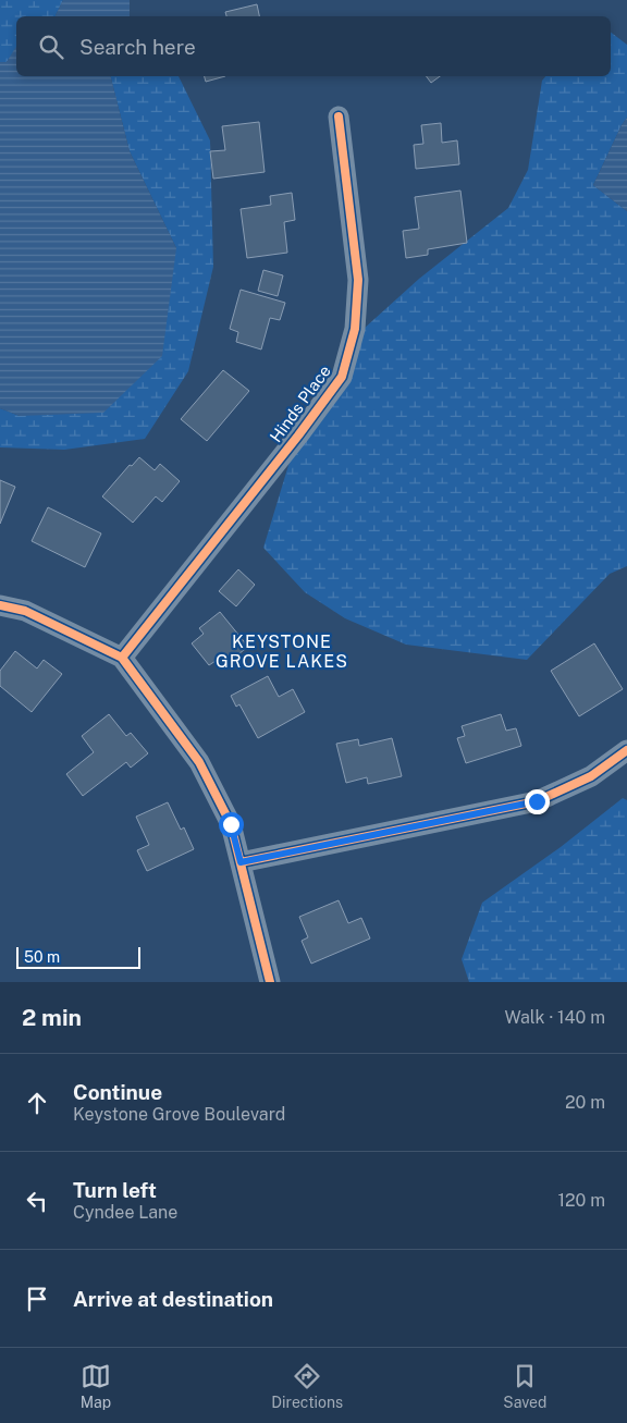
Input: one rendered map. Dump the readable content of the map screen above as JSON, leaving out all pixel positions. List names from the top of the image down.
{
  "streets": {
    "street": ["Hinds Place"]
  },
  "districts": ["KEYSTONE GROVE LAKES"],
  "scale_bar": "50 m",
  "page": {
    "search": "Search here",
    "scale": "50 m",
    "heading": ["2 min", "Walk · 140 m"],
    "list": [
      ["Continue", "Keystone Grove Boulevard", "20 m"],
      ["Turn left", "Cyndee Lane", "120 m"],
      "Arrive at destination"
    ],
    "nav": ["Map", "Directions", "Saved"]
  }
}
